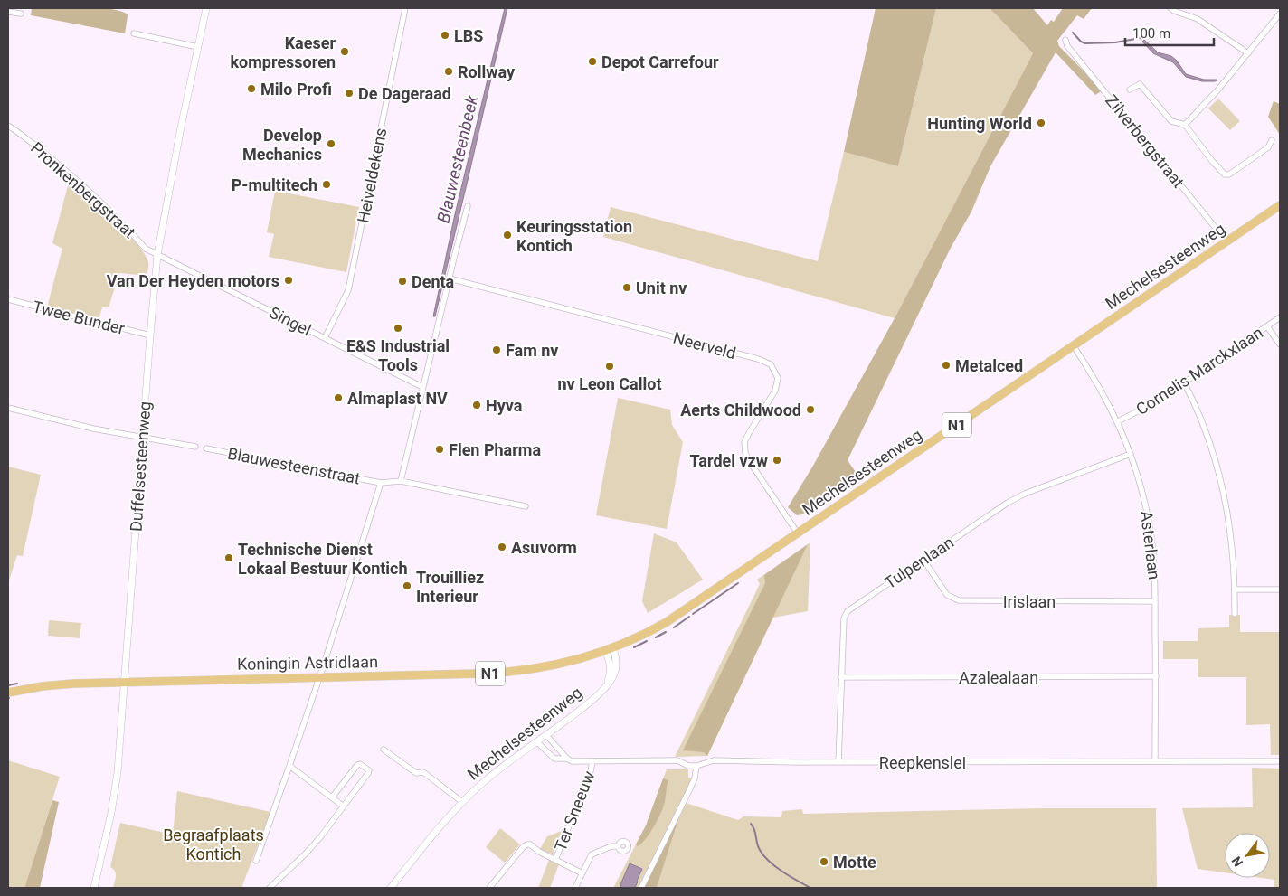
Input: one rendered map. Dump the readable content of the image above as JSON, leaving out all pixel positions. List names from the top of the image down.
{
  "streets": {
    "main road": ["Mechelsesteenweg", "N1", "Koningin Astridlaan"],
    "street": [
      "Zilverbergstraat",
      "Heiveldekens",
      "Pronkenbergstraat",
      "Twee Bunder",
      "Singel",
      "Neerveld",
      "Cornelis Marckxlaan",
      "Blauwesteenstraat",
      "Duffelsesteenweg",
      "Asterlaan",
      "Tulpenlaan",
      "Irislaan",
      "Azalealaan",
      "Reepkenslei",
      "Ter Sneeuw"
    ]
  },
  "crossings": [
    ["Zilverbergstraat", "Mechelsesteenweg"],
    ["Heiveldekens", "Singel"],
    ["Pronkenbergstraat", "Singel"],
    ["Pronkenbergstraat", "Duffelsesteenweg"],
    ["Mechelsesteenweg", "Neerveld"],
    ["Mechelsesteenweg", "Asterlaan"],
    ["Mechelsesteenweg", "Koningin Astridlaan"],
    ["Mechelsesteenweg", "Reepkenslei"],
    ["Twee Bunder", "Duffelsesteenweg"],
    ["Singel", "Duffelsesteenweg"],
    ["Cornelis Marckxlaan", "Asterlaan"],
    ["Blauwesteenstraat", "Koningin Astridlaan"],
    ["Duffelsesteenweg", "Koningin Astridlaan"],
    ["Asterlaan", "Tulpenlaan"],
    ["Asterlaan", "Irislaan"],
    ["Asterlaan", "Azalealaan"],
    ["Asterlaan", "Reepkenslei"],
    ["Tulpenlaan", "Irislaan"],
    ["Tulpenlaan", "Azalealaan"],
    ["Tulpenlaan", "Reepkenslei"],
    ["Reepkenslei", "Ter Sneeuw"]
  ],
  "water": ["Blauwesteenbeek"],
  "parks": ["Begraafplaats Kontich"],
  "places": [
    "LBS",
    "Kaeser kompressoren",
    "Depot Carrefour",
    "Rollway",
    "Milo Profi",
    "De Dageraad",
    "Hunting World",
    "Develop Mechanics",
    "P-multitech",
    "Keuringsstation Kontich",
    "Van Der Heyden motors",
    "Denta",
    "Unit nv",
    "E&S Industrial Tools",
    "Fam nv",
    "Metalced",
    "nv Leon Callot",
    "Almaplast NV",
    "Hyva",
    "Aerts Childwood",
    "Flen Pharma",
    "Tardel vzw",
    "Asuvorm",
    "Technische Dienst Lokaal Bestuur Kontich",
    "Trouilliez Interieur",
    "Motte"
  ],
  "scale_bar": "100 m",
  "north": "bottom left"
}
